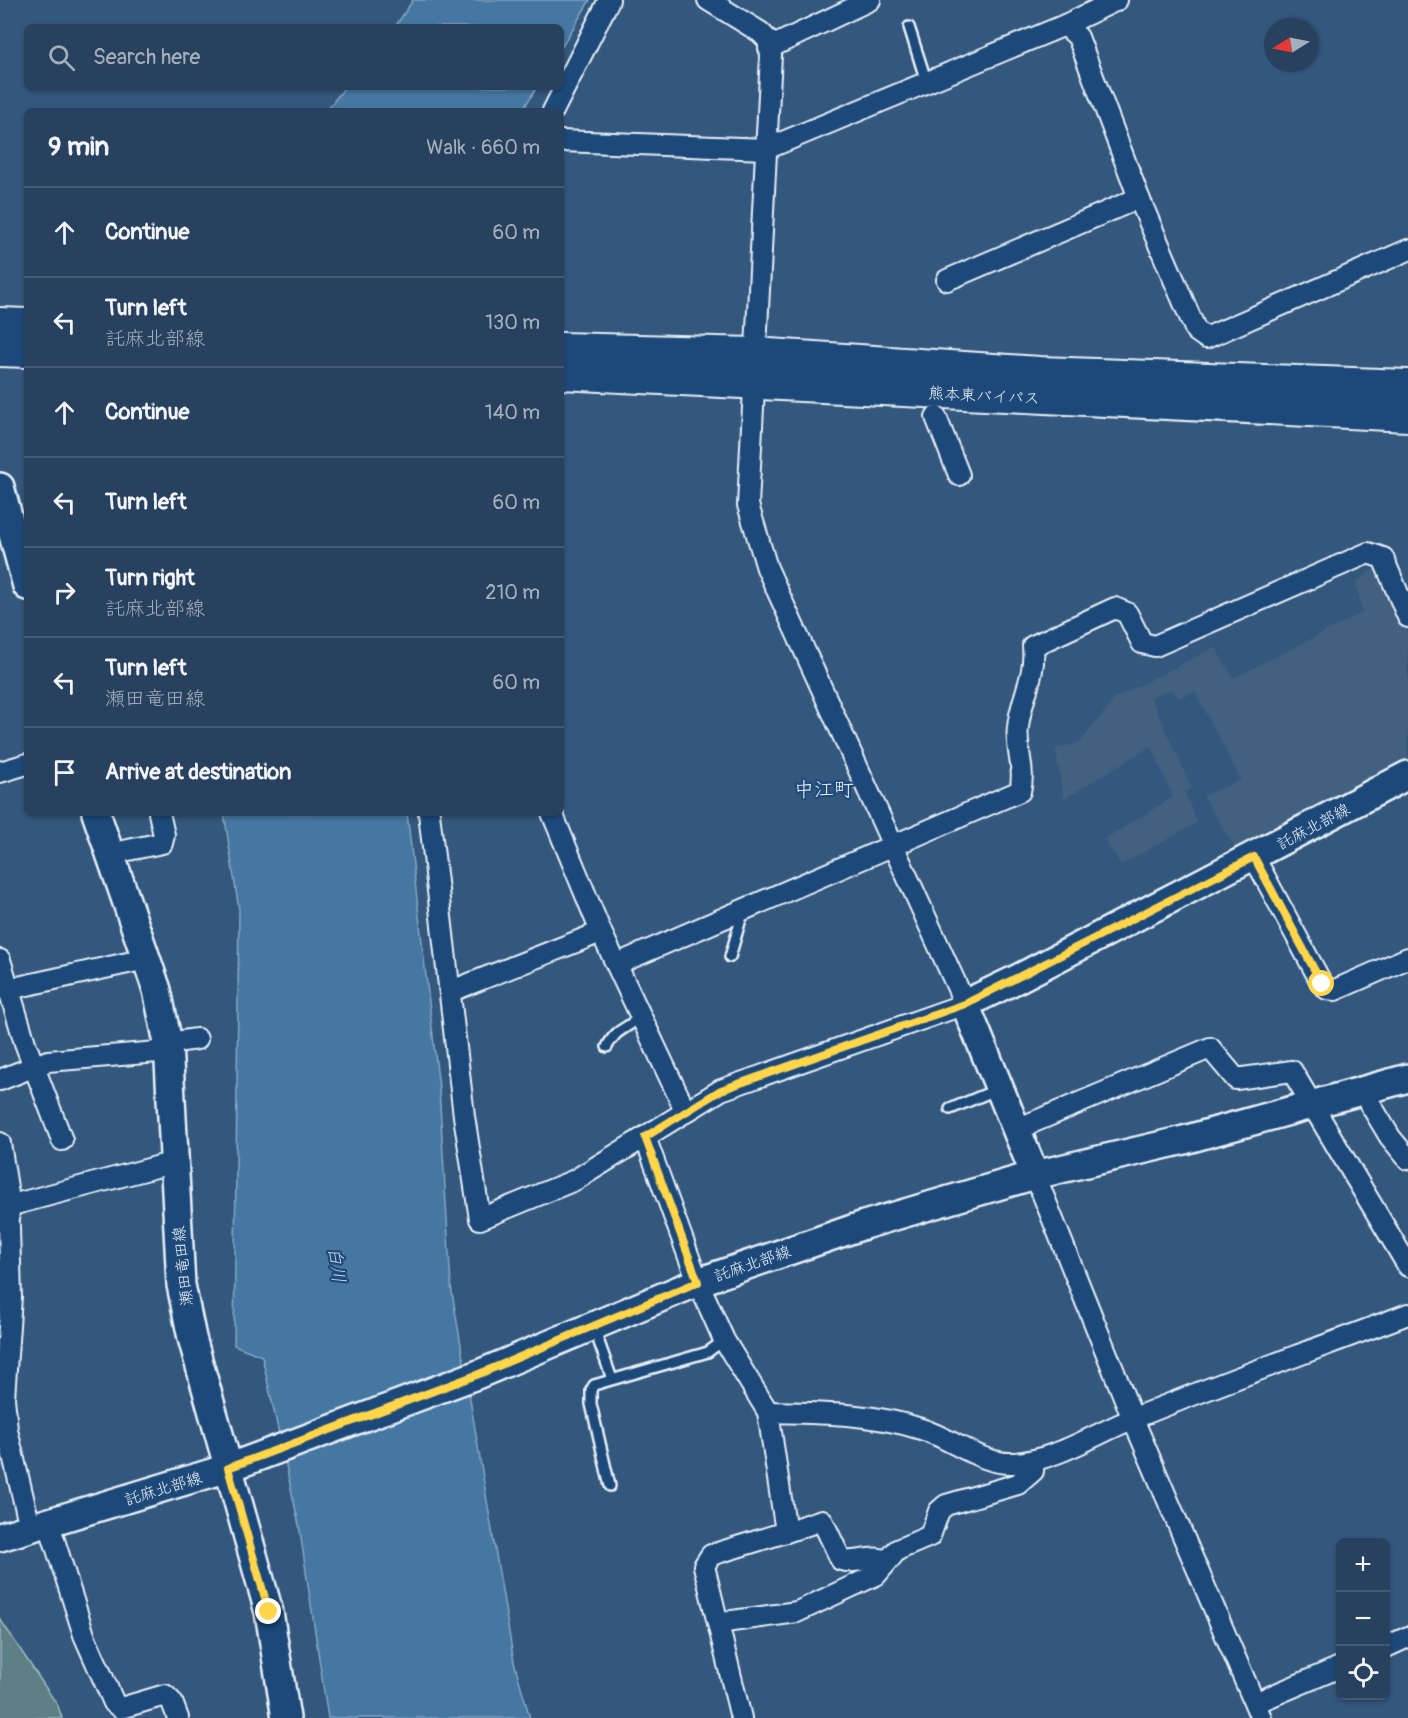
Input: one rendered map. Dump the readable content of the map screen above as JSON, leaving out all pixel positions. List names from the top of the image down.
{
  "streets": {
    "highway": ["熊本東バイパス"],
    "main road": ["託麻北部線", "瀬田竜田線"]
  },
  "crossings": [
    ["託麻北部線", "瀬田竜田線"]
  ],
  "districts": ["中江町"],
  "water": ["白川"],
  "north": "left",
  "page": {
    "search": "Search here",
    "heading": ["9 min", "Walk · 660 m"],
    "list": [
      ["Continue", "60 m"],
      ["Turn left", "託麻北部線", "130 m"],
      ["Continue", "140 m"],
      ["Turn left", "60 m"],
      ["Turn right", "託麻北部線", "210 m"],
      ["Turn left", "瀬田竜田線", "60 m"],
      "Arrive at destination"
    ],
    "map_buttons": ["+", "−"]
  }
}
